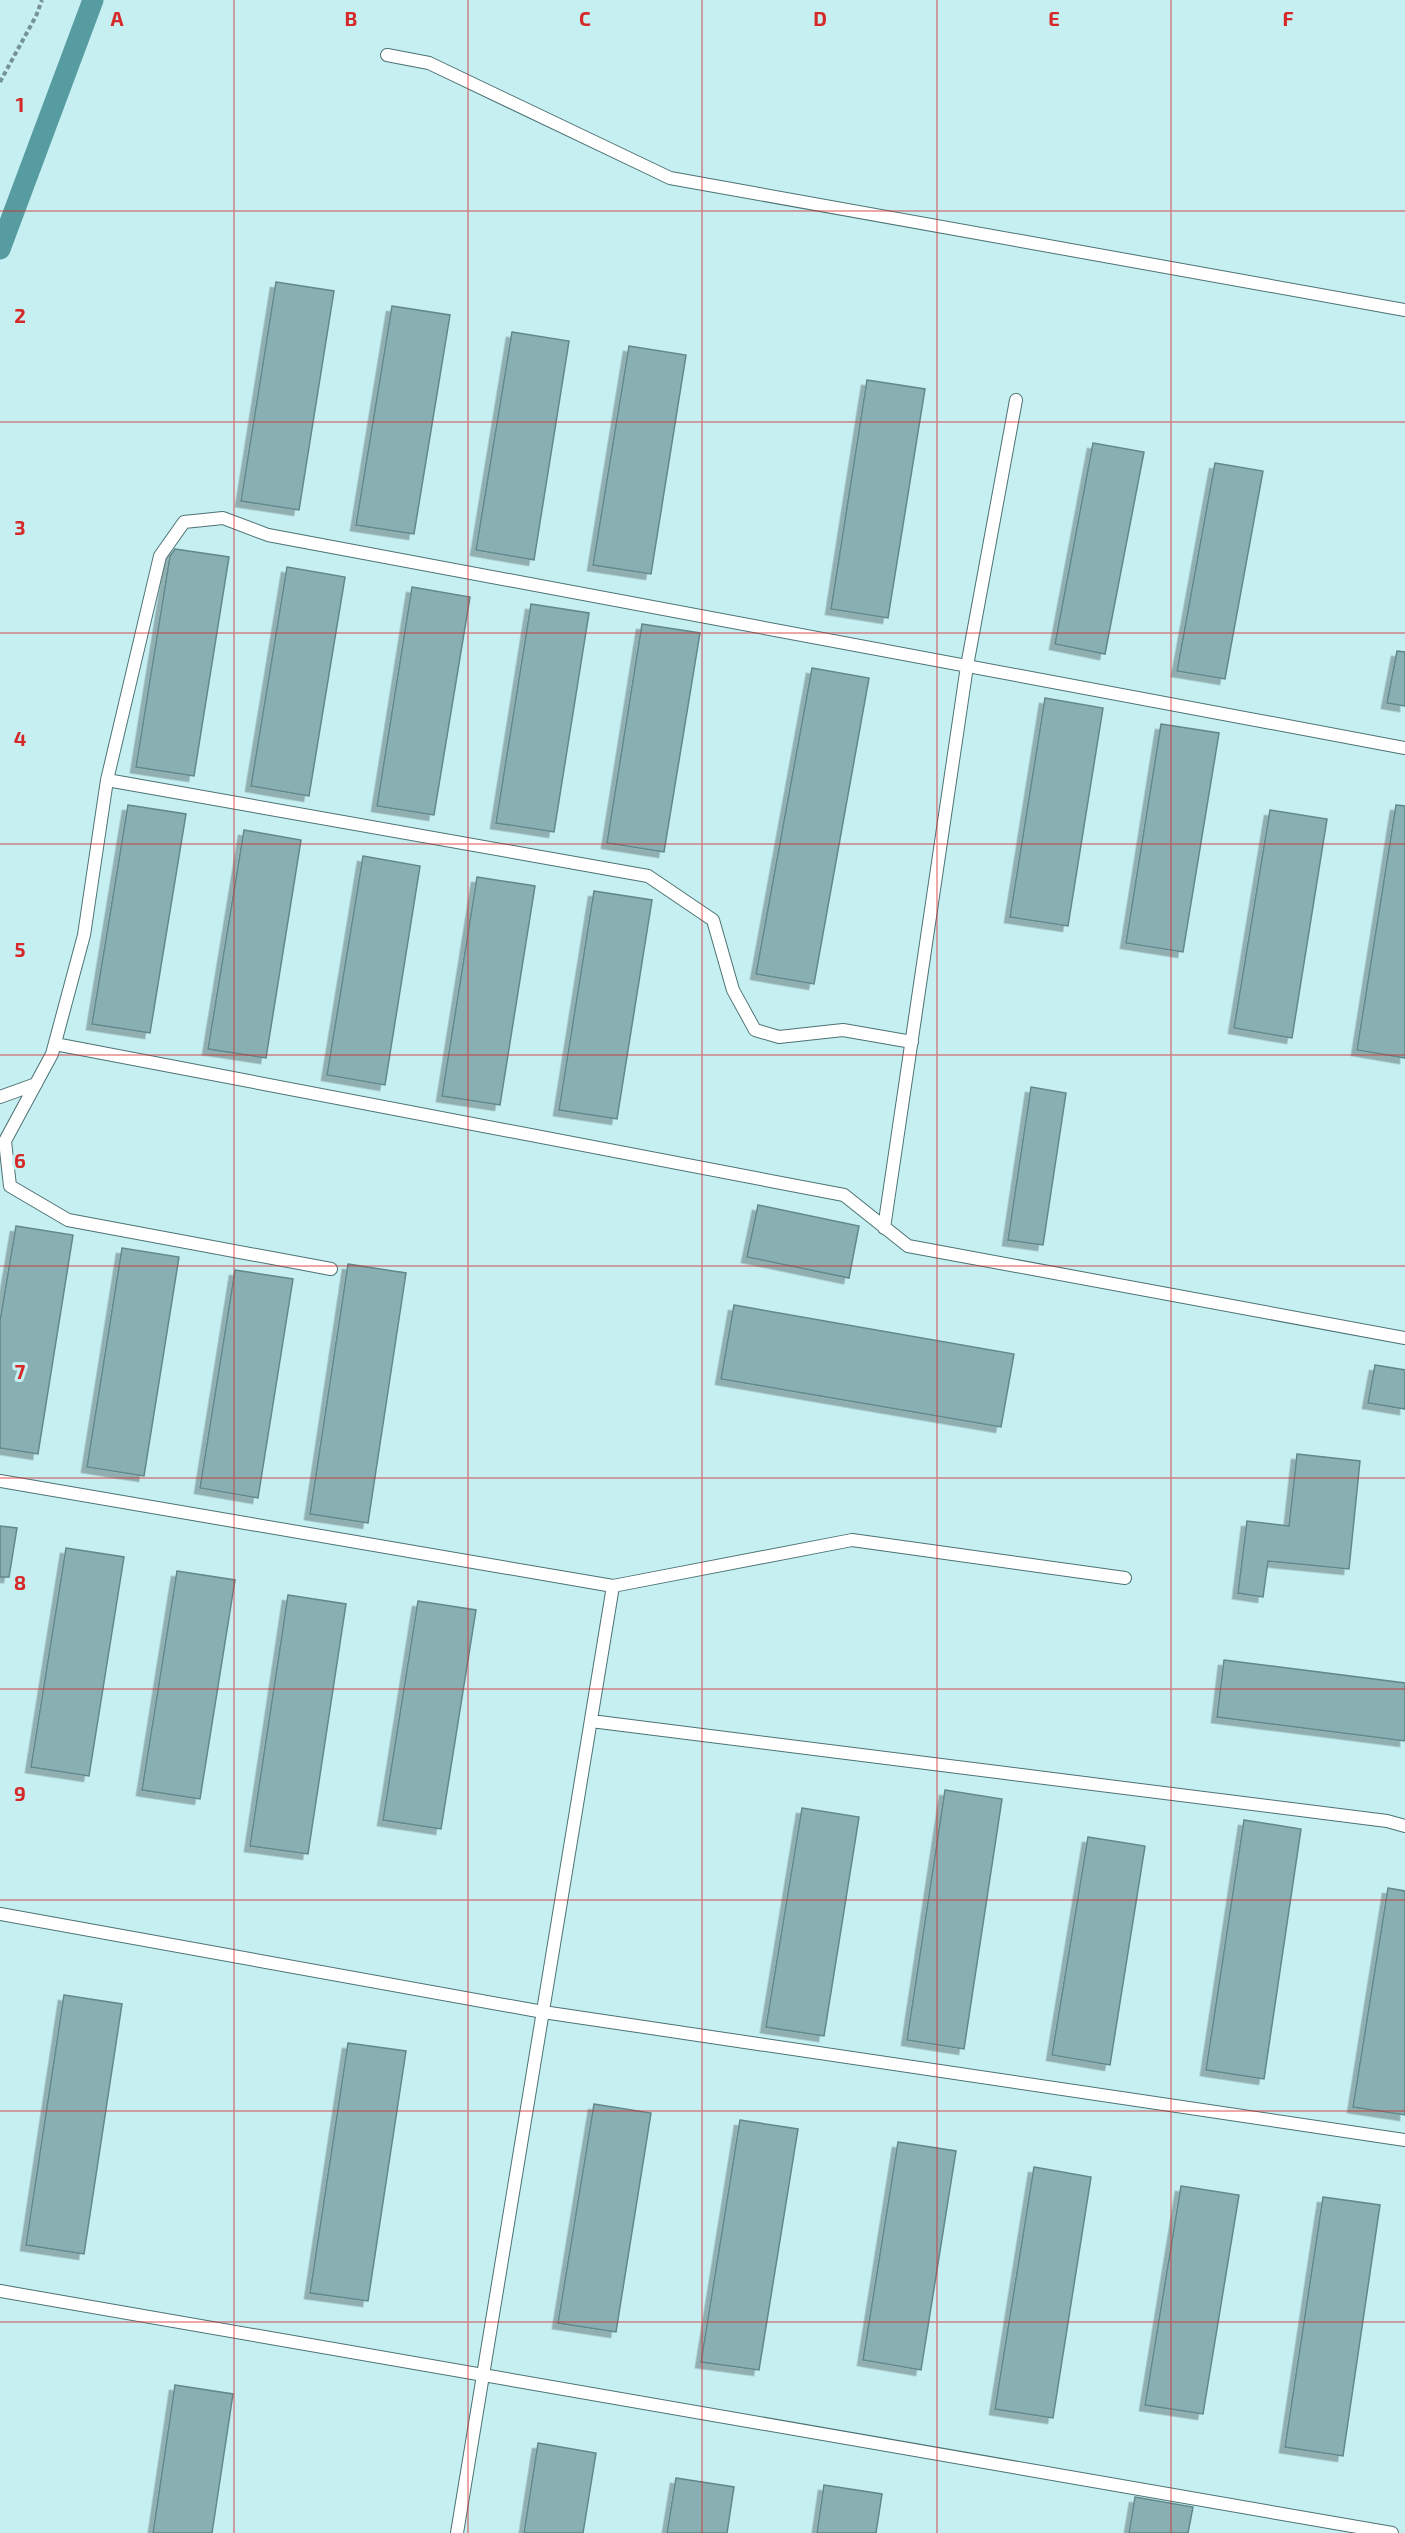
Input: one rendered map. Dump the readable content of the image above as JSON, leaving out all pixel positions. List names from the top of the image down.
{
  "grid": {
    "columns": [
      "A",
      "B",
      "C",
      "D",
      "E",
      "F"
    ],
    "rows": [
      "1",
      "2",
      "3",
      "4",
      "5",
      "6",
      "7",
      "8",
      "9"
    ]
  }
}
